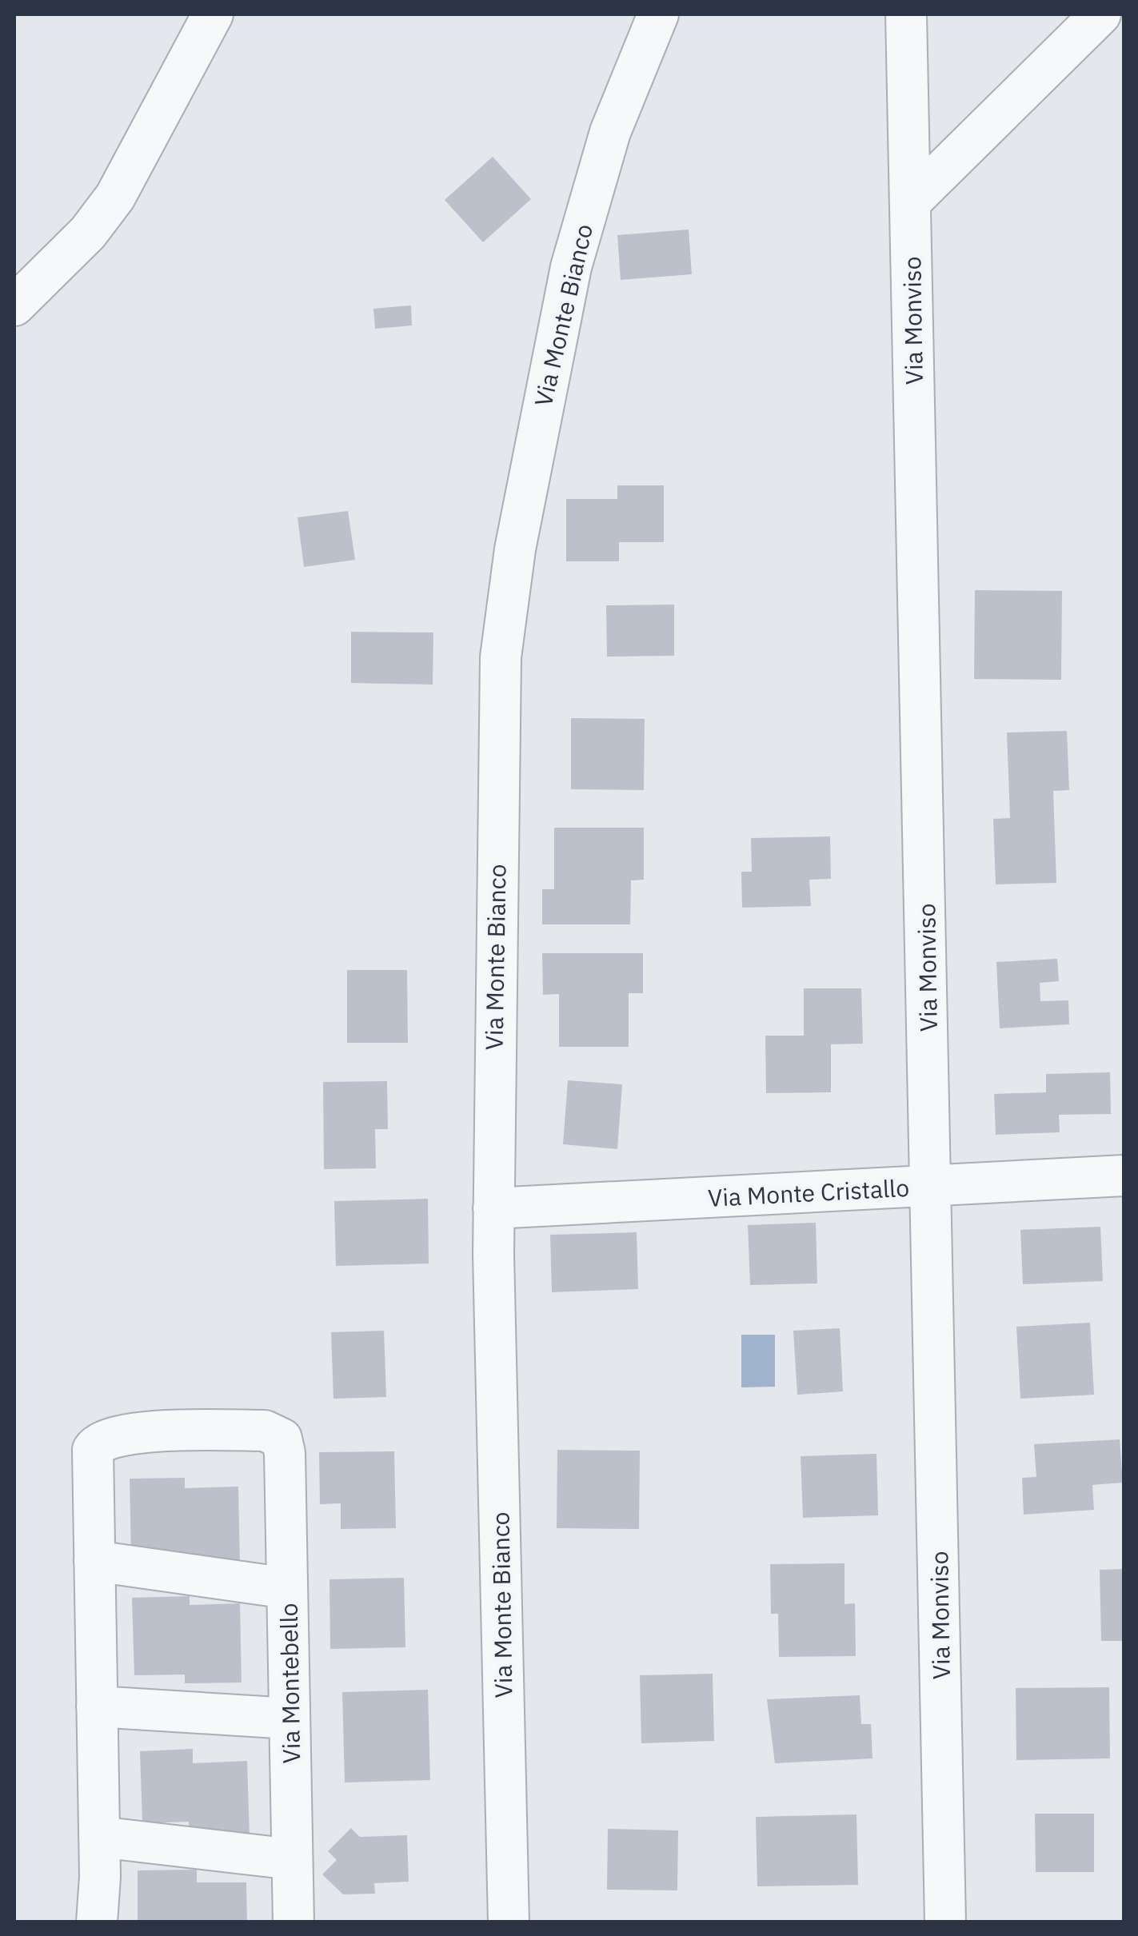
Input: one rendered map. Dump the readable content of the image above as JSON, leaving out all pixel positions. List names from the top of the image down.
{
  "streets": {
    "street": [
      "Via Monte Bianco",
      "Via Monviso",
      "Via Monte Cristallo",
      "Via Montebello"
    ]
  },
  "crossings": [
    ["Via Monte Bianco", "Via Monte Cristallo"],
    ["Via Monviso", "Via Monte Cristallo"]
  ]
}
